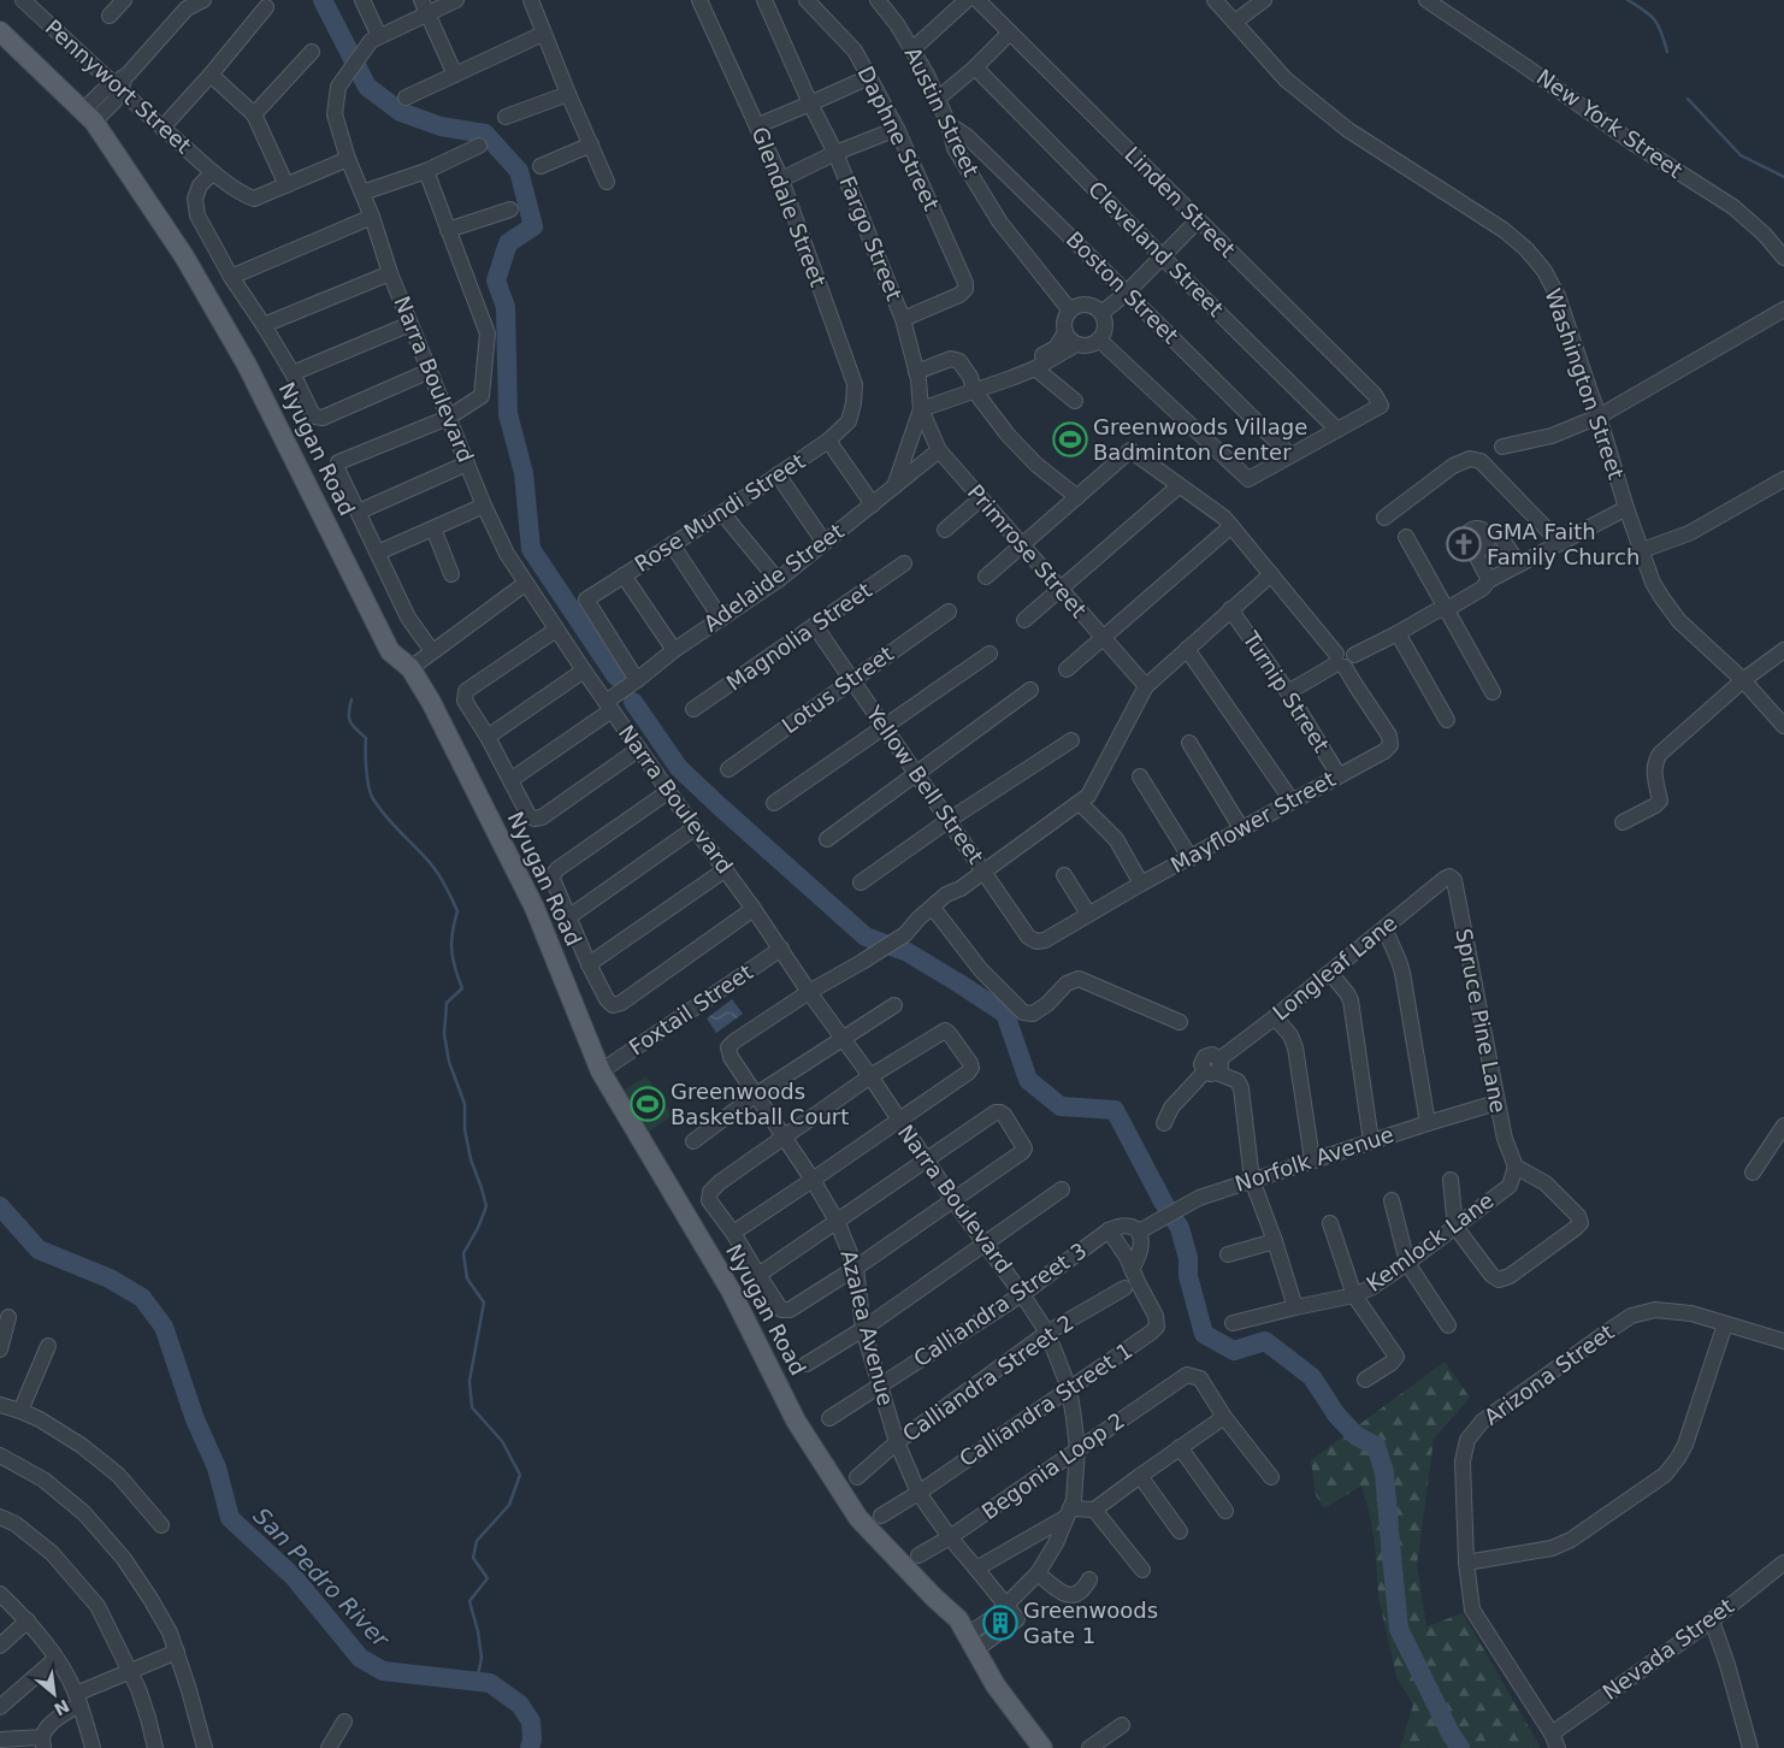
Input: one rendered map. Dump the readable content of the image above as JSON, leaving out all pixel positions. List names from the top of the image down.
{
  "streets": {
    "main road": ["Nyugan Road"],
    "street": [
      "Pennywort Street",
      "Austin Street",
      "New York Street",
      "Daphne Street",
      "Linden Street",
      "Glendale Street",
      "Fargo Street",
      "Cleveland Street",
      "Boston Street",
      "Narra Boulevard",
      "Washington Street",
      "Rose Mundi Street",
      "Primrose Street",
      "Adelaide Street",
      "Magnolia Street",
      "Lotus Street",
      "Turnip Street",
      "Yellow Bell Street",
      "Mayflower Street",
      "Longleaf Lane",
      "Foxtail Street",
      "Spruce Pine Lane",
      "Norfolk Avenue",
      "Kemlock Lane",
      "Calliandra Street 3",
      "Azalea Avenue",
      "Arizona Street",
      "Calliandra Street 2",
      "Calliandra Street 1",
      "Begonia Loop 2",
      "Nevada Street"
    ]
  },
  "crossings": [
    ["Austin Street", "Boston Street"],
    ["Daphne Street", "Fargo Street"],
    ["Linden Street", "Cleveland Street"],
    ["Glendale Street", "Rose Mundi Street"],
    ["Fargo Street", "Primrose Street"],
    ["Narra Boulevard", "Nyugan Road"],
    ["Narra Boulevard", "Adelaide Street"],
    ["Narra Boulevard", "Foxtail Street"],
    ["Narra Boulevard", "Calliandra Street 3"],
    ["Narra Boulevard", "Azalea Avenue"],
    ["Narra Boulevard", "Calliandra Street 2"],
    ["Narra Boulevard", "Calliandra Street 1"],
    ["Narra Boulevard", "Begonia Loop 2"],
    ["Nyugan Road", "Foxtail Street"],
    ["Rose Mundi Street", "Adelaide Street"],
    ["Primrose Street", "Adelaide Street"],
    ["Magnolia Street", "Yellow Bell Street"],
    ["Lotus Street", "Yellow Bell Street"],
    ["Turnip Street", "Mayflower Street"],
    ["Yellow Bell Street", "Mayflower Street"],
    ["Longleaf Lane", "Spruce Pine Lane"],
    ["Spruce Pine Lane", "Norfolk Avenue"],
    ["Spruce Pine Lane", "Kemlock Lane"],
    ["Calliandra Street 3", "Azalea Avenue"],
    ["Azalea Avenue", "Calliandra Street 2"],
    ["Azalea Avenue", "Calliandra Street 1"],
    ["Azalea Avenue", "Begonia Loop 2"],
    ["Arizona Street", "Nevada Street"]
  ],
  "water": ["San Pedro River"],
  "places": {
    "sports": ["Greenwoods Village Badminton Center", "Greenwoods Basketball Court"],
    "church": ["GMA Faith Family Church"],
    "building": ["Greenwoods Gate 1"]
  },
  "north": "bottom right"
}
